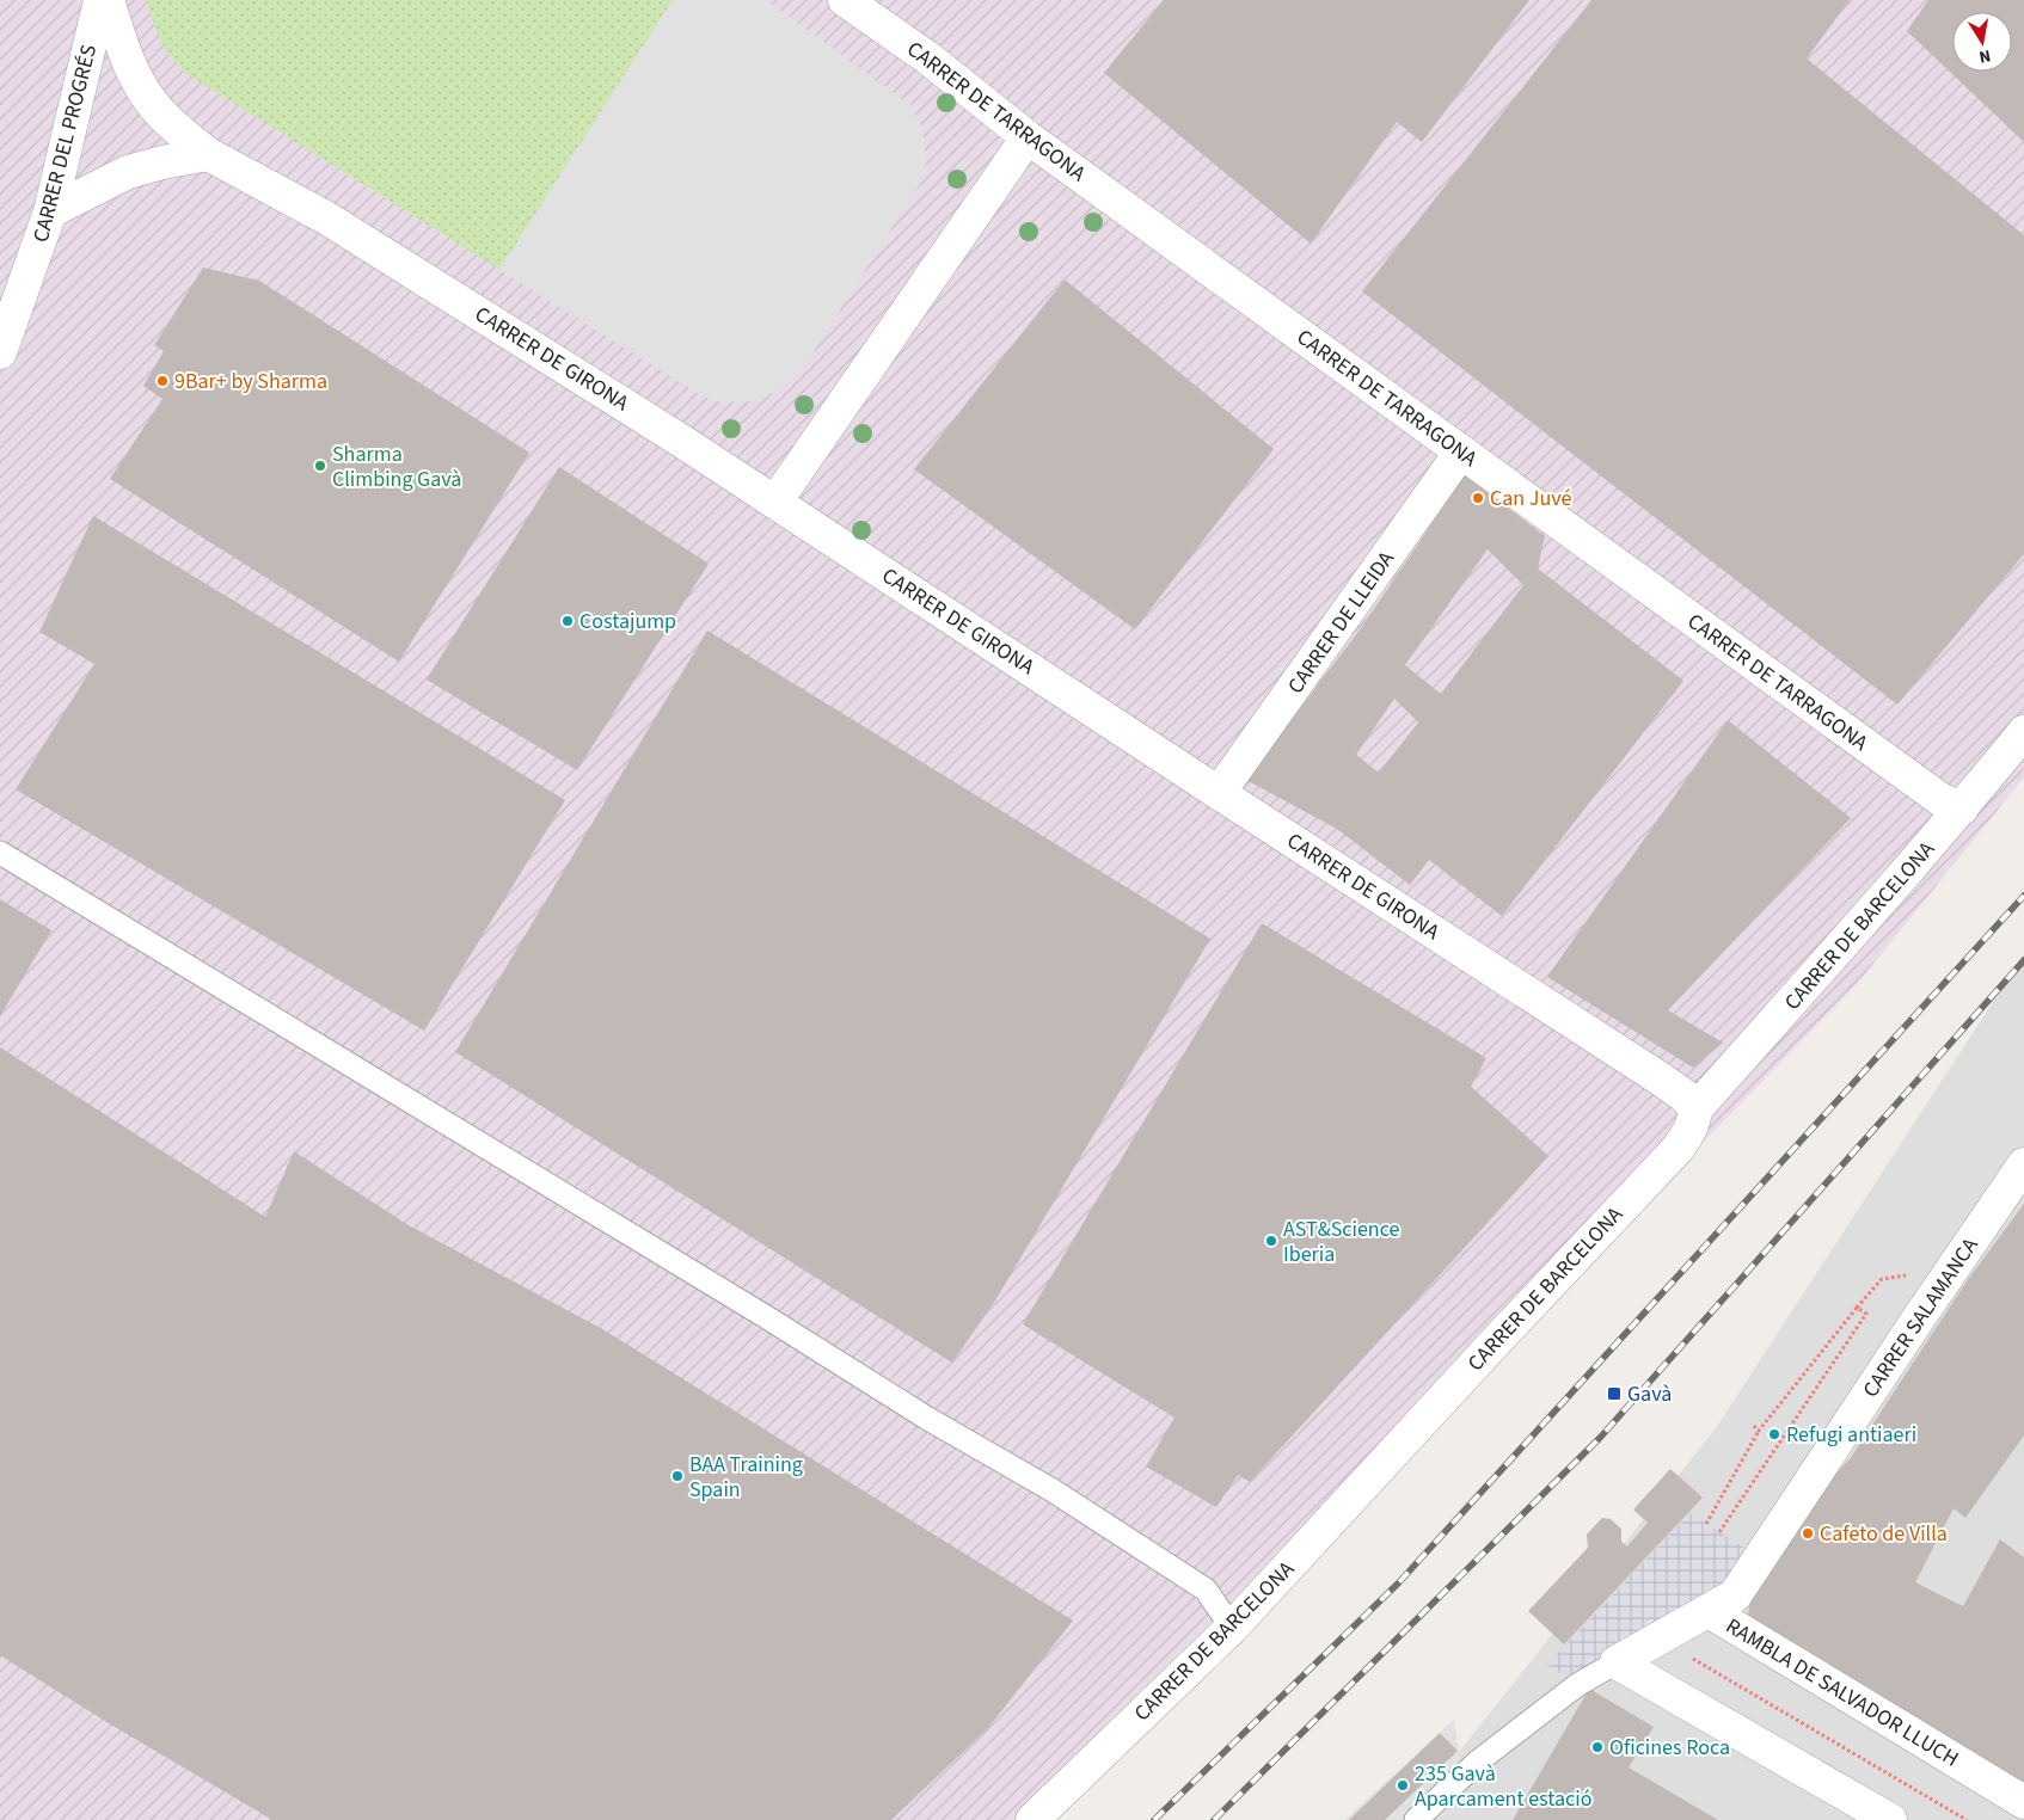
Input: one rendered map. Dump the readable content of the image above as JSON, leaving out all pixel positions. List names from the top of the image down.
{
  "streets": {
    "street": [
      "CARRER DE TARRAGONA",
      "CARRER DEL PROGRÉS",
      "CARRER DE GIRONA",
      "CARRER DE LLEIDA",
      "CARRER DE BARCELONA",
      "CARRER SALAMANCA",
      "RAMBLA DE SALVADOR LLUCH"
    ]
  },
  "crossings": [
    ["CARRER DE TARRAGONA", "CARRER DE LLEIDA"],
    ["CARRER DE TARRAGONA", "CARRER DE BARCELONA"],
    ["CARRER DE GIRONA", "CARRER DE LLEIDA"],
    ["CARRER DE GIRONA", "CARRER DE BARCELONA"],
    ["CARRER SALAMANCA", "RAMBLA DE SALVADOR LLUCH"]
  ],
  "places": {
    "other": [
      "9Bar+ by Sharma",
      "Sharma Climbing Gavà",
      "Can Juvé",
      "Costajump",
      "AST&Science Iberia",
      "Refugi antiaeri",
      "BAA Training Spain",
      "Cafeto de Villa",
      "Oficines Roca",
      "235 Gavà Aparcament estació"
    ],
    "transit": ["Gavà"]
  },
  "north": "bottom"
}
